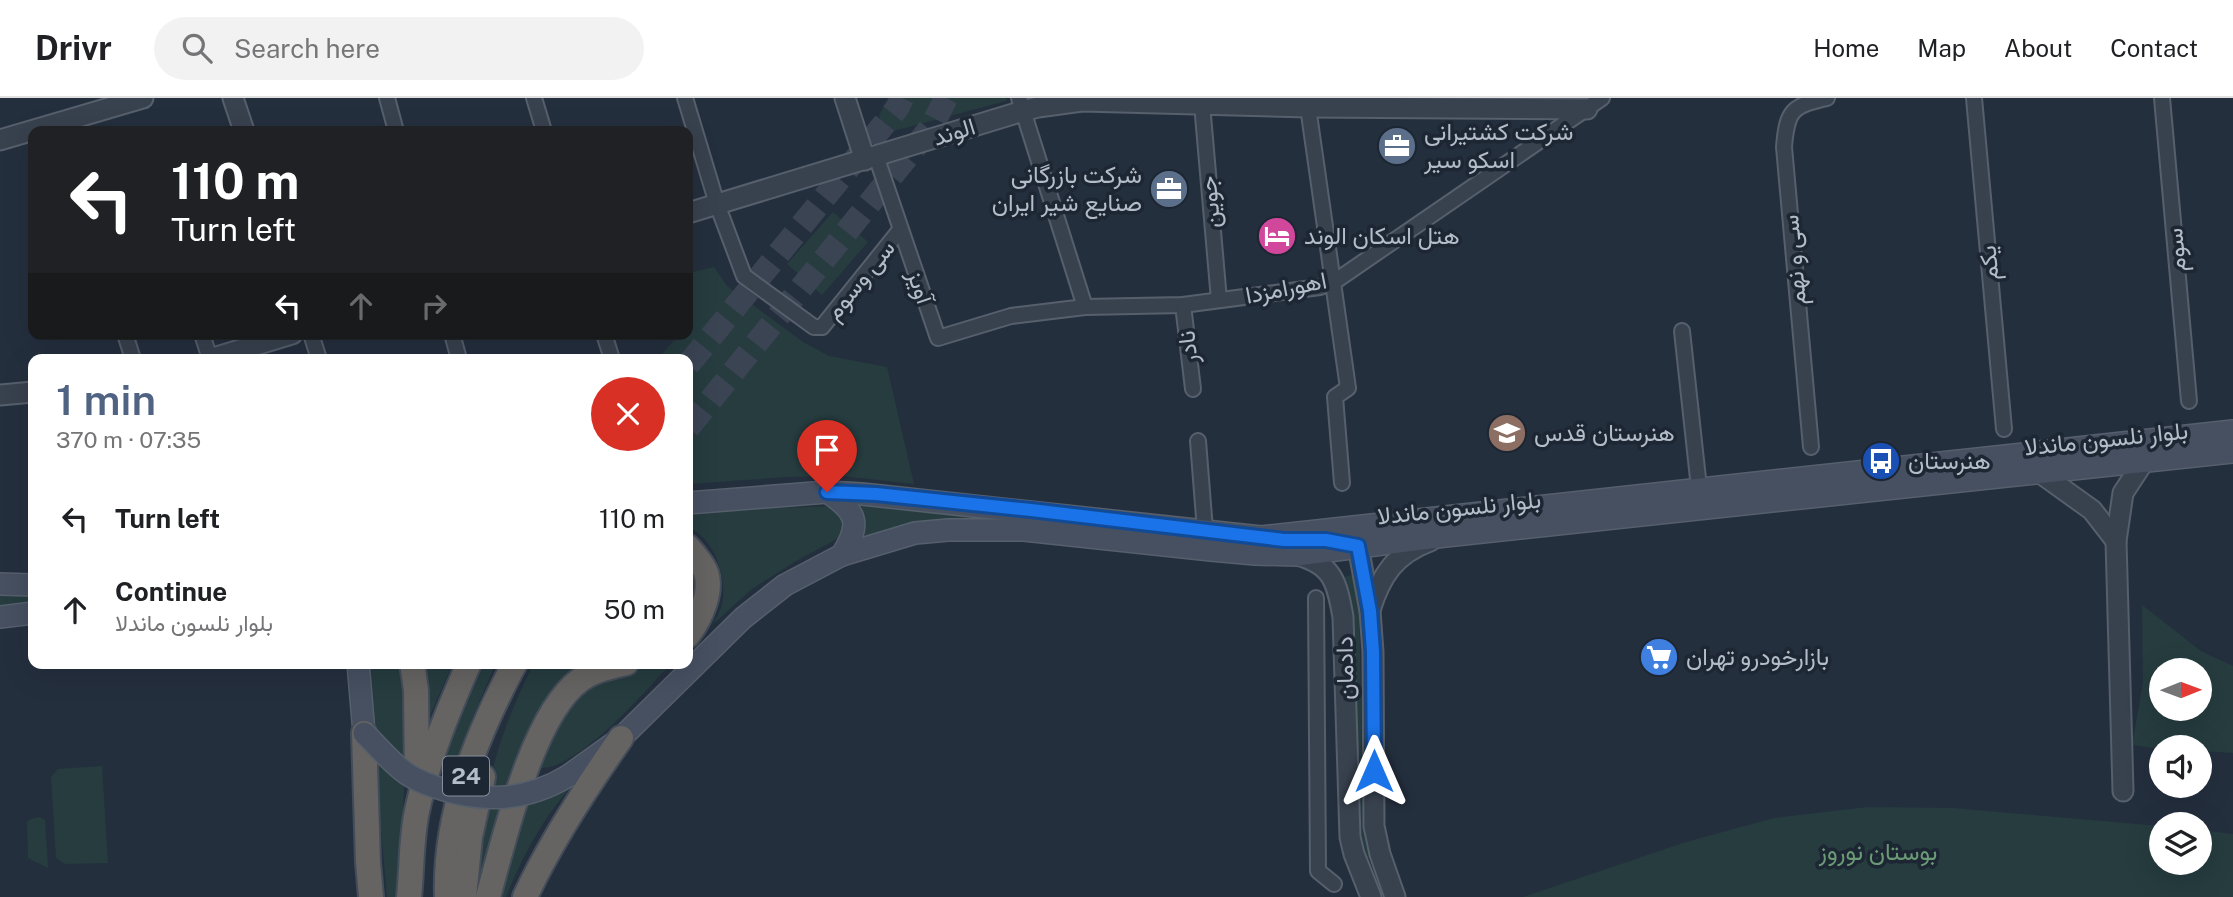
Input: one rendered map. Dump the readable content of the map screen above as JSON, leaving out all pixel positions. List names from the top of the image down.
{
  "streets": {
    "highway": ["24"],
    "main road": ["بلوار نلسون ماندلا"],
    "street": [
      "الوند",
      "جوین",
      "سوم",
      "سی و نهم",
      "یکم",
      "سی وسوم",
      "آویز",
      "اهورامزدا",
      "نادر",
      "دادمان"
    ]
  },
  "crossings": [
    ["الوند", "جوین"],
    ["الوند", "سی وسوم"],
    ["الوند", "آویز"],
    ["الوند", "اهورامزدا"],
    ["جوین", "اهورامزدا"],
    ["سی وسوم", "آویز"],
    ["آویز", "اهورامزدا"],
    ["اهورامزدا", "نادر"],
    ["بلوار نلسون ماندلا", "دادمان"]
  ],
  "parks": ["بوستان نوروز"],
  "places": {
    "office": ["شرکت کشتیرانی اسکو سیر", "شرکت بازرگانی صنایع شیر ایران"],
    "hotel": ["هتل اسکان الوند"],
    "school or university": ["هنرستان قدس"],
    "bus stop": ["هنرستان"],
    "supermarket": ["بازارخودرو تهران"]
  },
  "north": "right",
  "page": {
    "header": "Drivr",
    "search": "Search here",
    "nav": [
      "Home",
      "Map",
      "About",
      "Contact"
    ],
    "turn": ["110 m", "Turn left"],
    "heading": ["1 min", "370 m · 07:35"],
    "list": [
      {
        "name": "Turn left",
        "value": "110 m"
      },
      {
        "name": "Continue",
        "note": "بلوار نلسون ماندلا",
        "value": "50 m"
      }
    ]
  }
}
